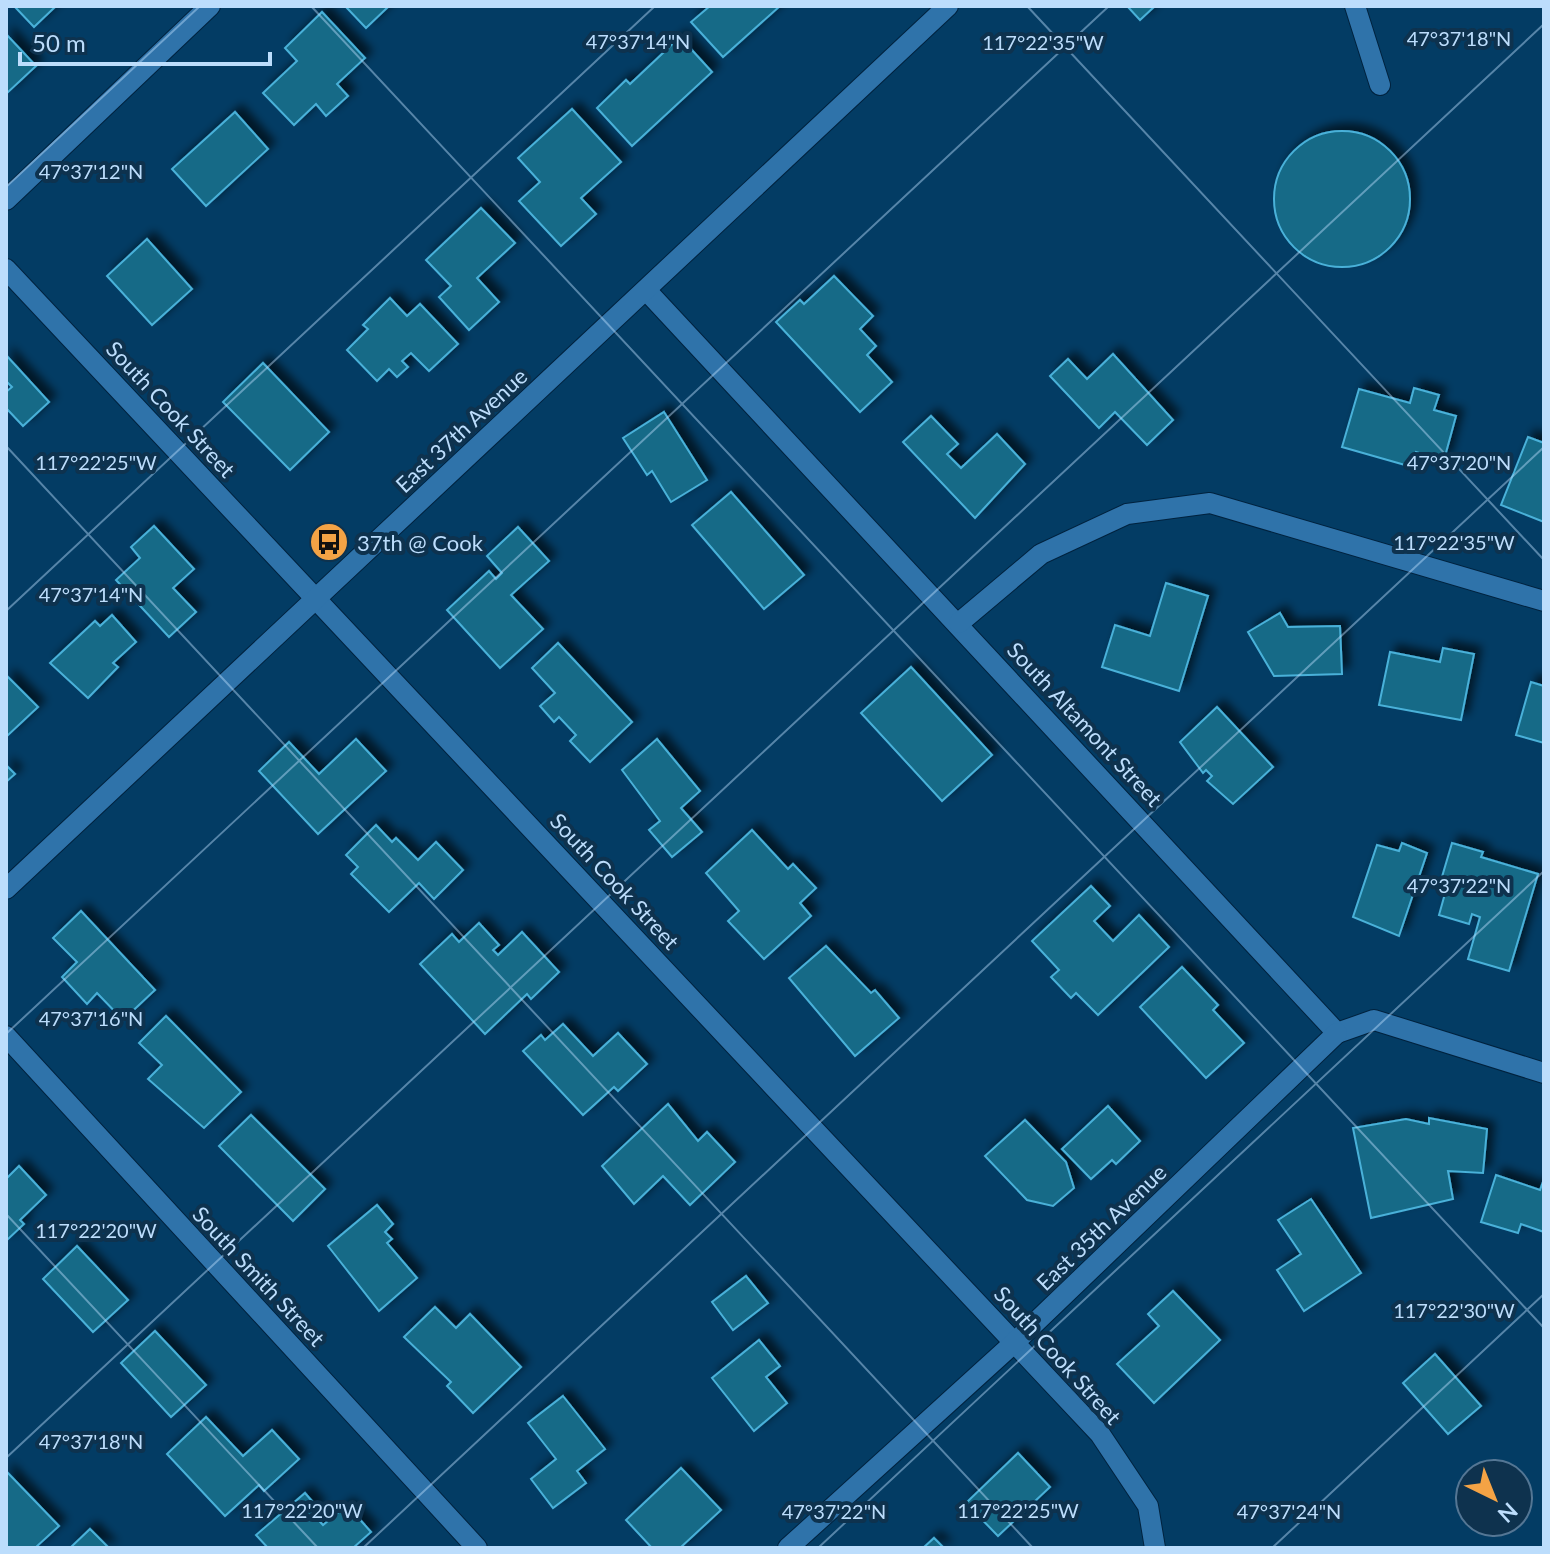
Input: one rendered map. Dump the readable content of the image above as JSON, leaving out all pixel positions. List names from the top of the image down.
{
  "streets": {
    "street": [
      "South Cook Street",
      "East 37th Avenue",
      "South Altamont Street",
      "East 35th Avenue",
      "South Smith Street"
    ]
  },
  "crossings": [
    ["South Cook Street", "East 37th Avenue"],
    ["South Cook Street", "East 35th Avenue"],
    ["East 37th Avenue", "South Altamont Street"],
    ["South Altamont Street", "East 35th Avenue"]
  ],
  "places": {
    "bus stop": ["37th @ Cook"]
  },
  "scale_bar": "50 m",
  "north": "bottom right",
  "coordinates": [
    "47°37'18\"N",
    "47°37'14\"N",
    "117°22'35\"W",
    "47°37'12\"N",
    "47°37'20\"N",
    "117°22'25\"W",
    "47°37'22\"N",
    "47°37'16\"N",
    "117°22'20\"W",
    "117°22'30\"W",
    "47°37'24\"N"
  ]
}
